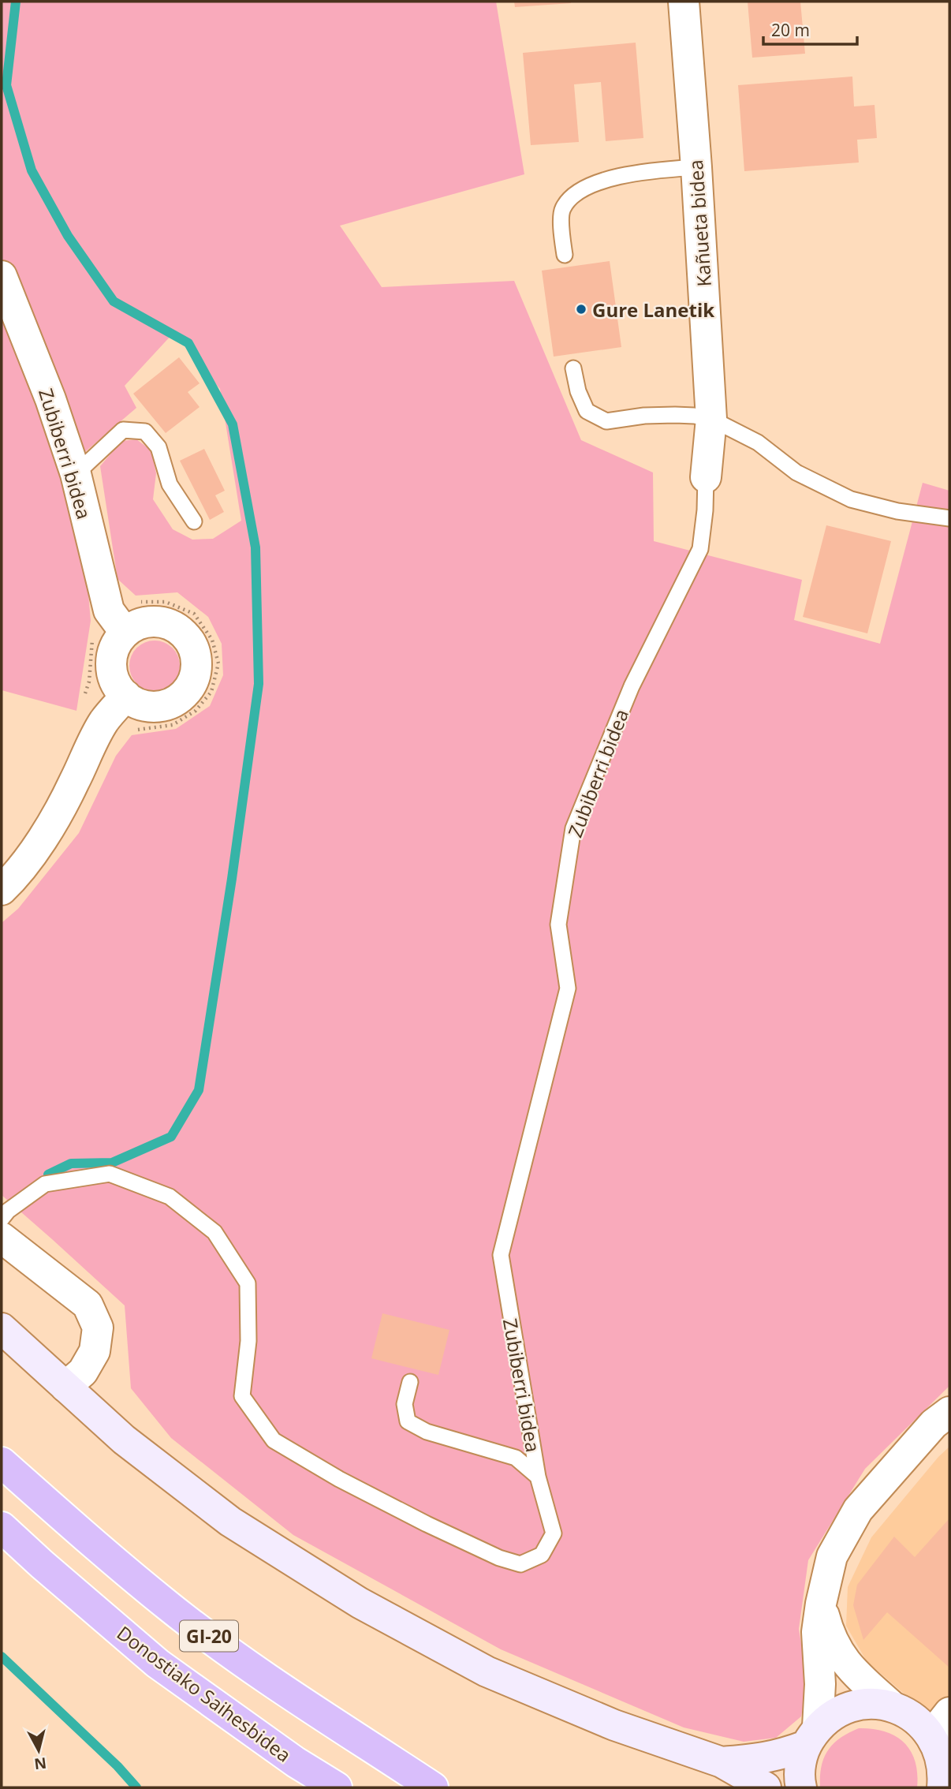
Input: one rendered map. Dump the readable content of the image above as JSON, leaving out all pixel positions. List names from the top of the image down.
{
  "streets": {
    "highway": ["GI-20", "Donostiako Saihesbidea"],
    "street": ["Kañueta bidea", "Zubiberri bidea"]
  },
  "crossings": [
    ["Kañueta bidea", "Zubiberri bidea"]
  ],
  "places": ["Gure Lanetik"],
  "scale_bar": "20 m",
  "north": "bottom"
}
